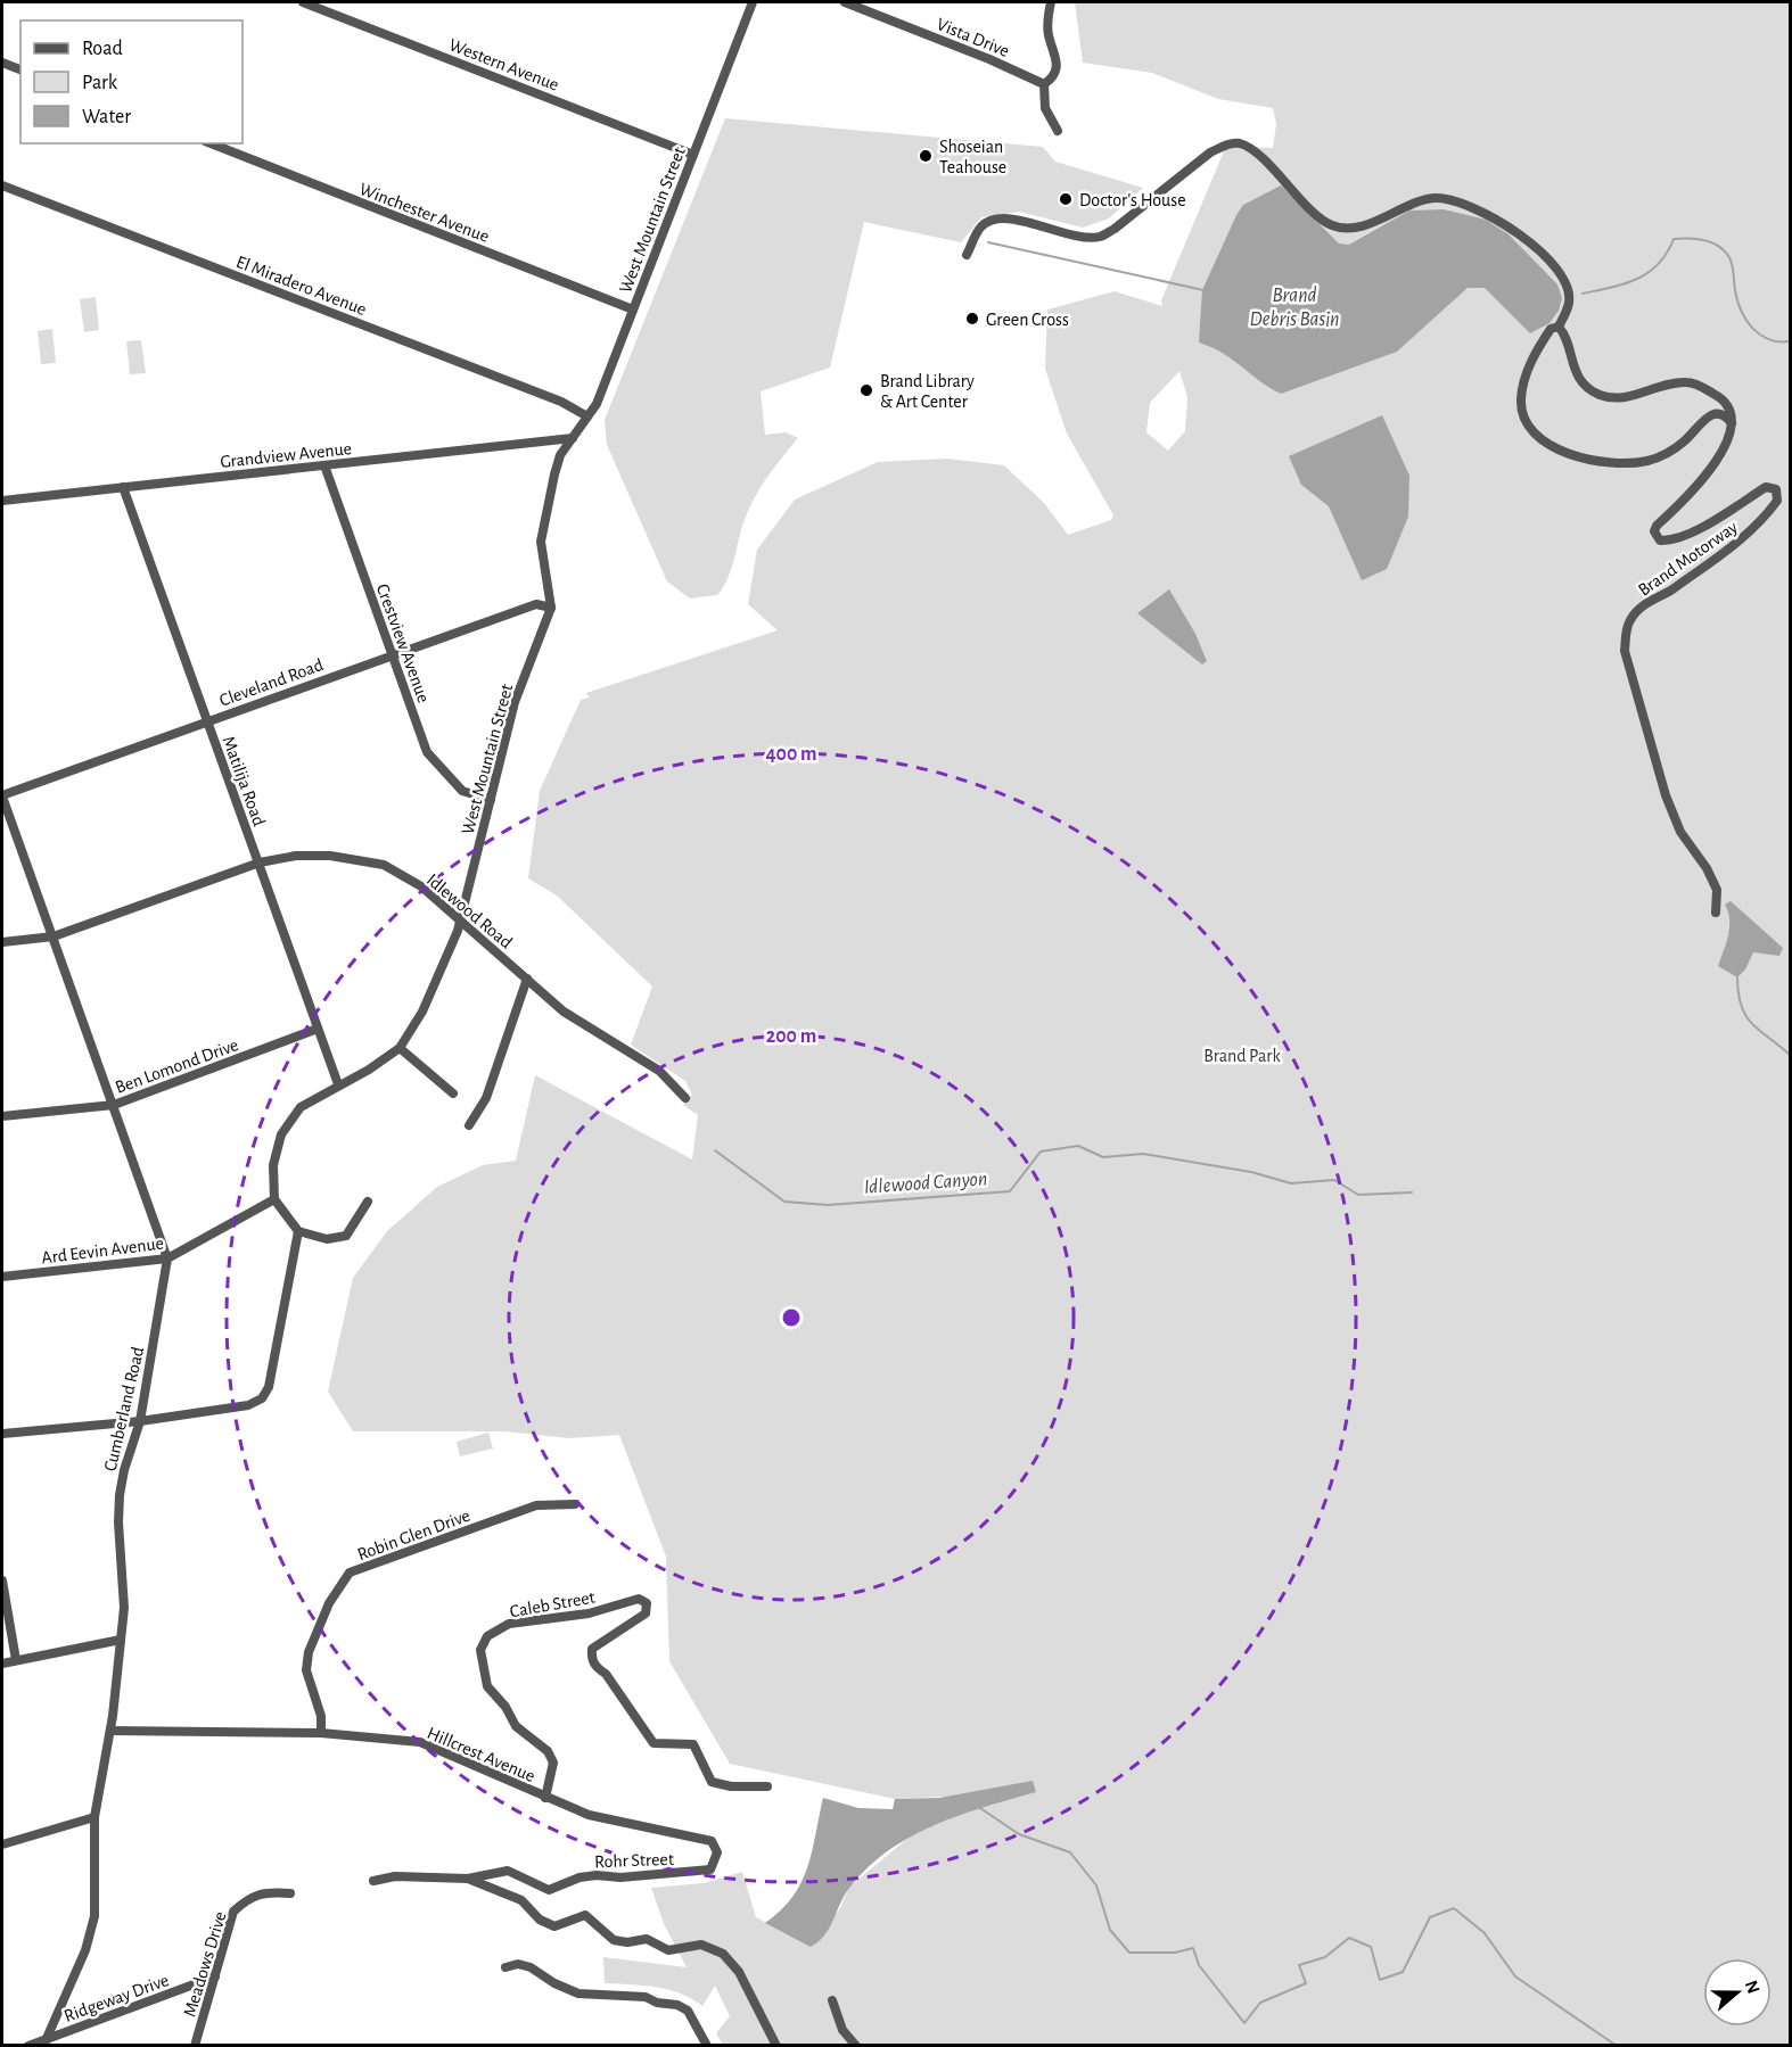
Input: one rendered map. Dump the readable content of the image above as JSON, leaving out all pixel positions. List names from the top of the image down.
{
  "streets": {
    "street": [
      "Vista Drive",
      "Western Avenue",
      "Winchester Avenue",
      "West Mountain Street",
      "El Miradero Avenue",
      "Grandview Avenue",
      "Brand Motorway",
      "Crestview Avenue",
      "Cleveland Road",
      "Matilija Road",
      "Idlewood Road",
      "Ben Lomond Drive",
      "Ard Eevin Avenue",
      "Cumberland Road",
      "Robin Glen Drive",
      "Caleb Street",
      "Hillcrest Avenue",
      "Rohr Street",
      "Meadows Drive",
      "Ridgeway Drive"
    ]
  },
  "crossings": [
    ["Western Avenue", "West Mountain Street"],
    ["Winchester Avenue", "West Mountain Street"],
    ["West Mountain Street", "El Miradero Avenue"],
    ["West Mountain Street", "Grandview Avenue"],
    ["West Mountain Street", "Crestview Avenue"],
    ["West Mountain Street", "Cleveland Road"],
    ["West Mountain Street", "Matilija Road"],
    ["West Mountain Street", "Idlewood Road"],
    ["West Mountain Street", "Ard Eevin Avenue"],
    ["Grandview Avenue", "Crestview Avenue"],
    ["Grandview Avenue", "Matilija Road"],
    ["Crestview Avenue", "Cleveland Road"],
    ["Cleveland Road", "Matilija Road"],
    ["Cleveland Road", "Cumberland Road"],
    ["Matilija Road", "Idlewood Road"],
    ["Matilija Road", "Ben Lomond Drive"],
    ["Idlewood Road", "Cumberland Road"],
    ["Ben Lomond Drive", "Cumberland Road"],
    ["Ard Eevin Avenue", "Cumberland Road"],
    ["Cumberland Road", "Hillcrest Avenue"],
    ["Cumberland Road", "Ridgeway Drive"],
    ["Robin Glen Drive", "Hillcrest Avenue"],
    ["Caleb Street", "Hillcrest Avenue"],
    ["Hillcrest Avenue", "Rohr Street"],
    ["Meadows Drive", "Ridgeway Drive"]
  ],
  "water": ["Brand Debris Basin", "Idlewood Canyon"],
  "parks": ["Brand Park"],
  "places": [
    "Shoseian Teahouse",
    "Doctor's House",
    "Green Cross",
    "Brand Library & Art Center"
  ],
  "legend": ["Road", "Park", "Water"],
  "north": "right",
  "rings": ["400 m", "200 m"]
}
